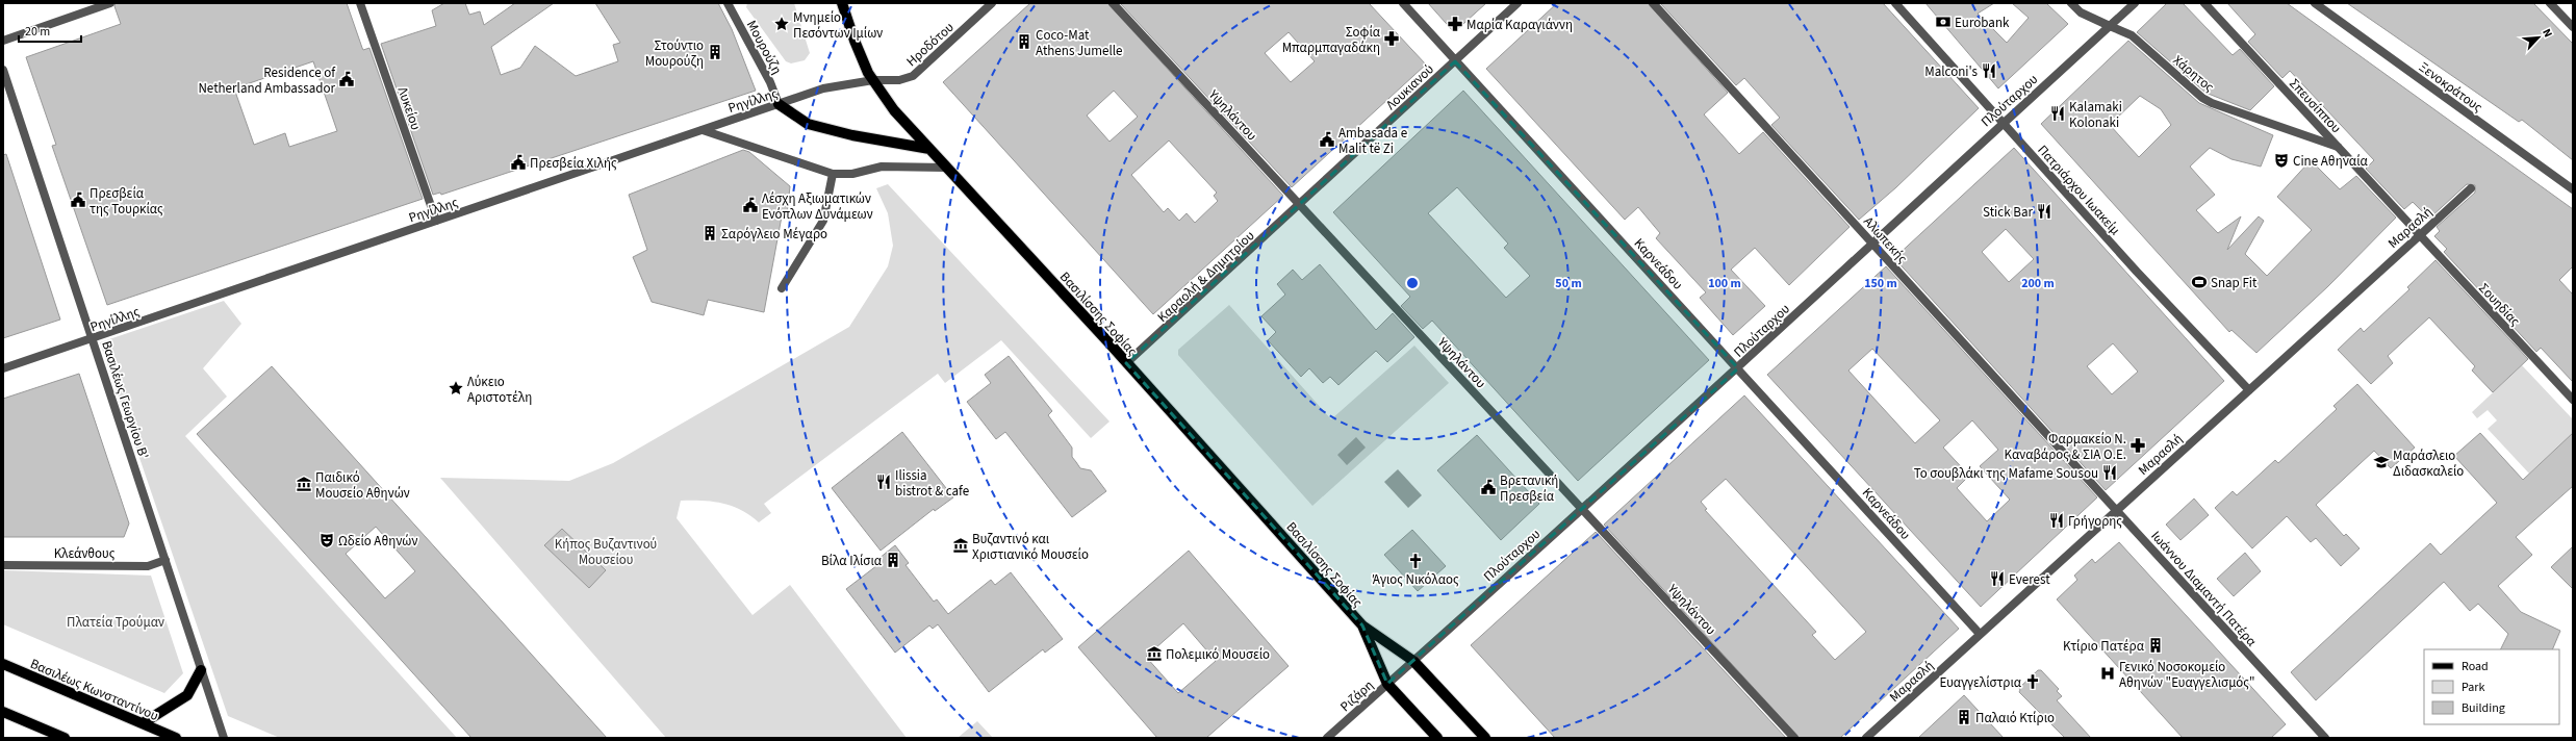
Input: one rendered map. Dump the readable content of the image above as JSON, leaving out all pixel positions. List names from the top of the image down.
{
  "streets": {
    "main road": ["Βασιλίσσης Σοφίας", "Βασιλέως Κωνσταντίνου"],
    "street": [
      "Ηροδότου",
      "Μουρούζη",
      "Χάρητος",
      "Λουκιανού",
      "Ξενοκράτους",
      "Ρηγίλλης",
      "Πλούταρχου",
      "Σπευσίππου",
      "Λυκείου",
      "Υψηλάντου",
      "Πατριάρχου Ιωακείμ",
      "Μαρασλή",
      "Αλωπεκής",
      "Καρνεάδου",
      "Καραολή & Δημητρίου",
      "Σουηδίας",
      "Βασιλέως Γεωργίου Β'",
      "Κλεάνθους",
      "Ιωάννου Διαμαντή Πατέρα",
      "Ριζάρη"
    ]
  },
  "crossings": [
    ["Ηροδότου", "Ρηγίλλης"],
    ["Ηροδότου", "Βασιλίσσης Σοφίας"],
    ["Μουρούζη", "Ρηγίλλης"],
    ["Χάρητος", "Πλούταρχου"],
    ["Χάρητος", "Σπευσίππου"],
    ["Λουκιανού", "Υψηλάντου"],
    ["Λουκιανού", "Καρνεάδου"],
    ["Λουκιανού", "Καραολή & Δημητρίου"],
    ["Ρηγίλλης", "Λυκείου"],
    ["Ρηγίλλης", "Βασιλίσσης Σοφίας"],
    ["Ρηγίλλης", "Βασιλέως Γεωργίου Β'"],
    ["Πλούταρχου", "Υψηλάντου"],
    ["Πλούταρχου", "Πατριάρχου Ιωακείμ"],
    ["Πλούταρχου", "Αλωπεκής"],
    ["Πλούταρχου", "Καρνεάδου"],
    ["Πλούταρχου", "Βασιλίσσης Σοφίας"],
    ["Πλούταρχου", "Ριζάρη"],
    ["Σπευσίππου", "Σουηδίας"],
    ["Υψηλάντου", "Καραολή & Δημητρίου"],
    ["Πατριάρχου Ιωακείμ", "Μαρασλή"],
    ["Μαρασλή", "Αλωπεκής"],
    ["Μαρασλή", "Καρνεάδου"],
    ["Μαρασλή", "Σουηδίας"],
    ["Μαρασλή", "Ιωάννου Διαμαντή Πατέρα"],
    ["Αλωπεκής", "Ιωάννου Διαμαντή Πατέρα"],
    ["Καραολή & Δημητρίου", "Βασιλίσσης Σοφίας"],
    ["Βασιλίσσης Σοφίας", "Ριζάρη"],
    ["Βασιλέως Γεωργίου Β'", "Κλεάνθους"]
  ],
  "parks": ["Κήπος Βυζαντινού Μουσείου", "Πλατεία Τρούμαν"],
  "places": {
    "bank": ["Eurobank"],
    "place": ["Μνημείο Πεσόντων Ιμίων", "Λύκειο Αριστοτέλη"],
    "pharmacy": ["Μαρία Καραγιάννη", "Σοφία Μπαρμπαγαδάκη", "Φαρμακείο Ν. Καναβάρος & ΣΙΑ Ο.Ε."],
    "building": [
      "Coco-Mat Athens Jumelle",
      "Στούντιο Μουρούζη",
      "Σαρόγλειο Μέγαρο",
      "Βίλα Ιλίσια",
      "Κτίριο Πατέρα",
      "Παλαιό Κτίριο"
    ],
    "restaurant": [
      "Malconi's",
      "Kalamaki Kolonaki",
      "Stick Bar",
      "Το σουβλάκι της Mafame Sousou",
      "Ilissia bistrot & cafe",
      "Γρήγορης",
      "Everest"
    ],
    "public building": [
      "Residence of Netherland Ambassador",
      "Ambasada e Malit të Zi",
      "Πρεσβεία Χιλής",
      "Πρεσβεία της Τουρκίας",
      "Λέσχη Αξιωματικών Ενόπλων Δυνάμεων",
      "Βρετανική Πρεσβεία"
    ],
    "theatre": ["Cine Αθηναία", "Ωδείο Αθηνών"],
    "sports": ["Snap Fit"],
    "school or university": ["Μαράσλειο Διδασκαλείο"],
    "museum": ["Παιδικό Μουσείο Αθηνών", "Βυζαντινό και Χριστιανικό Μουσείο", "Πολεμικό Μουσείο"],
    "church": ["Άγιος Νικόλαος", "Ευαγγελίστρια"],
    "hospital": ["Γενικό Νοσοκομείο Αθηνών \"Ευαγγελισμός\""]
  },
  "legend": ["Road", "Park", "Building"],
  "scale_bar": "20 m",
  "north": "top right",
  "rings": [
    "50 m",
    "100 m",
    "150 m",
    "200 m"
  ]
}
